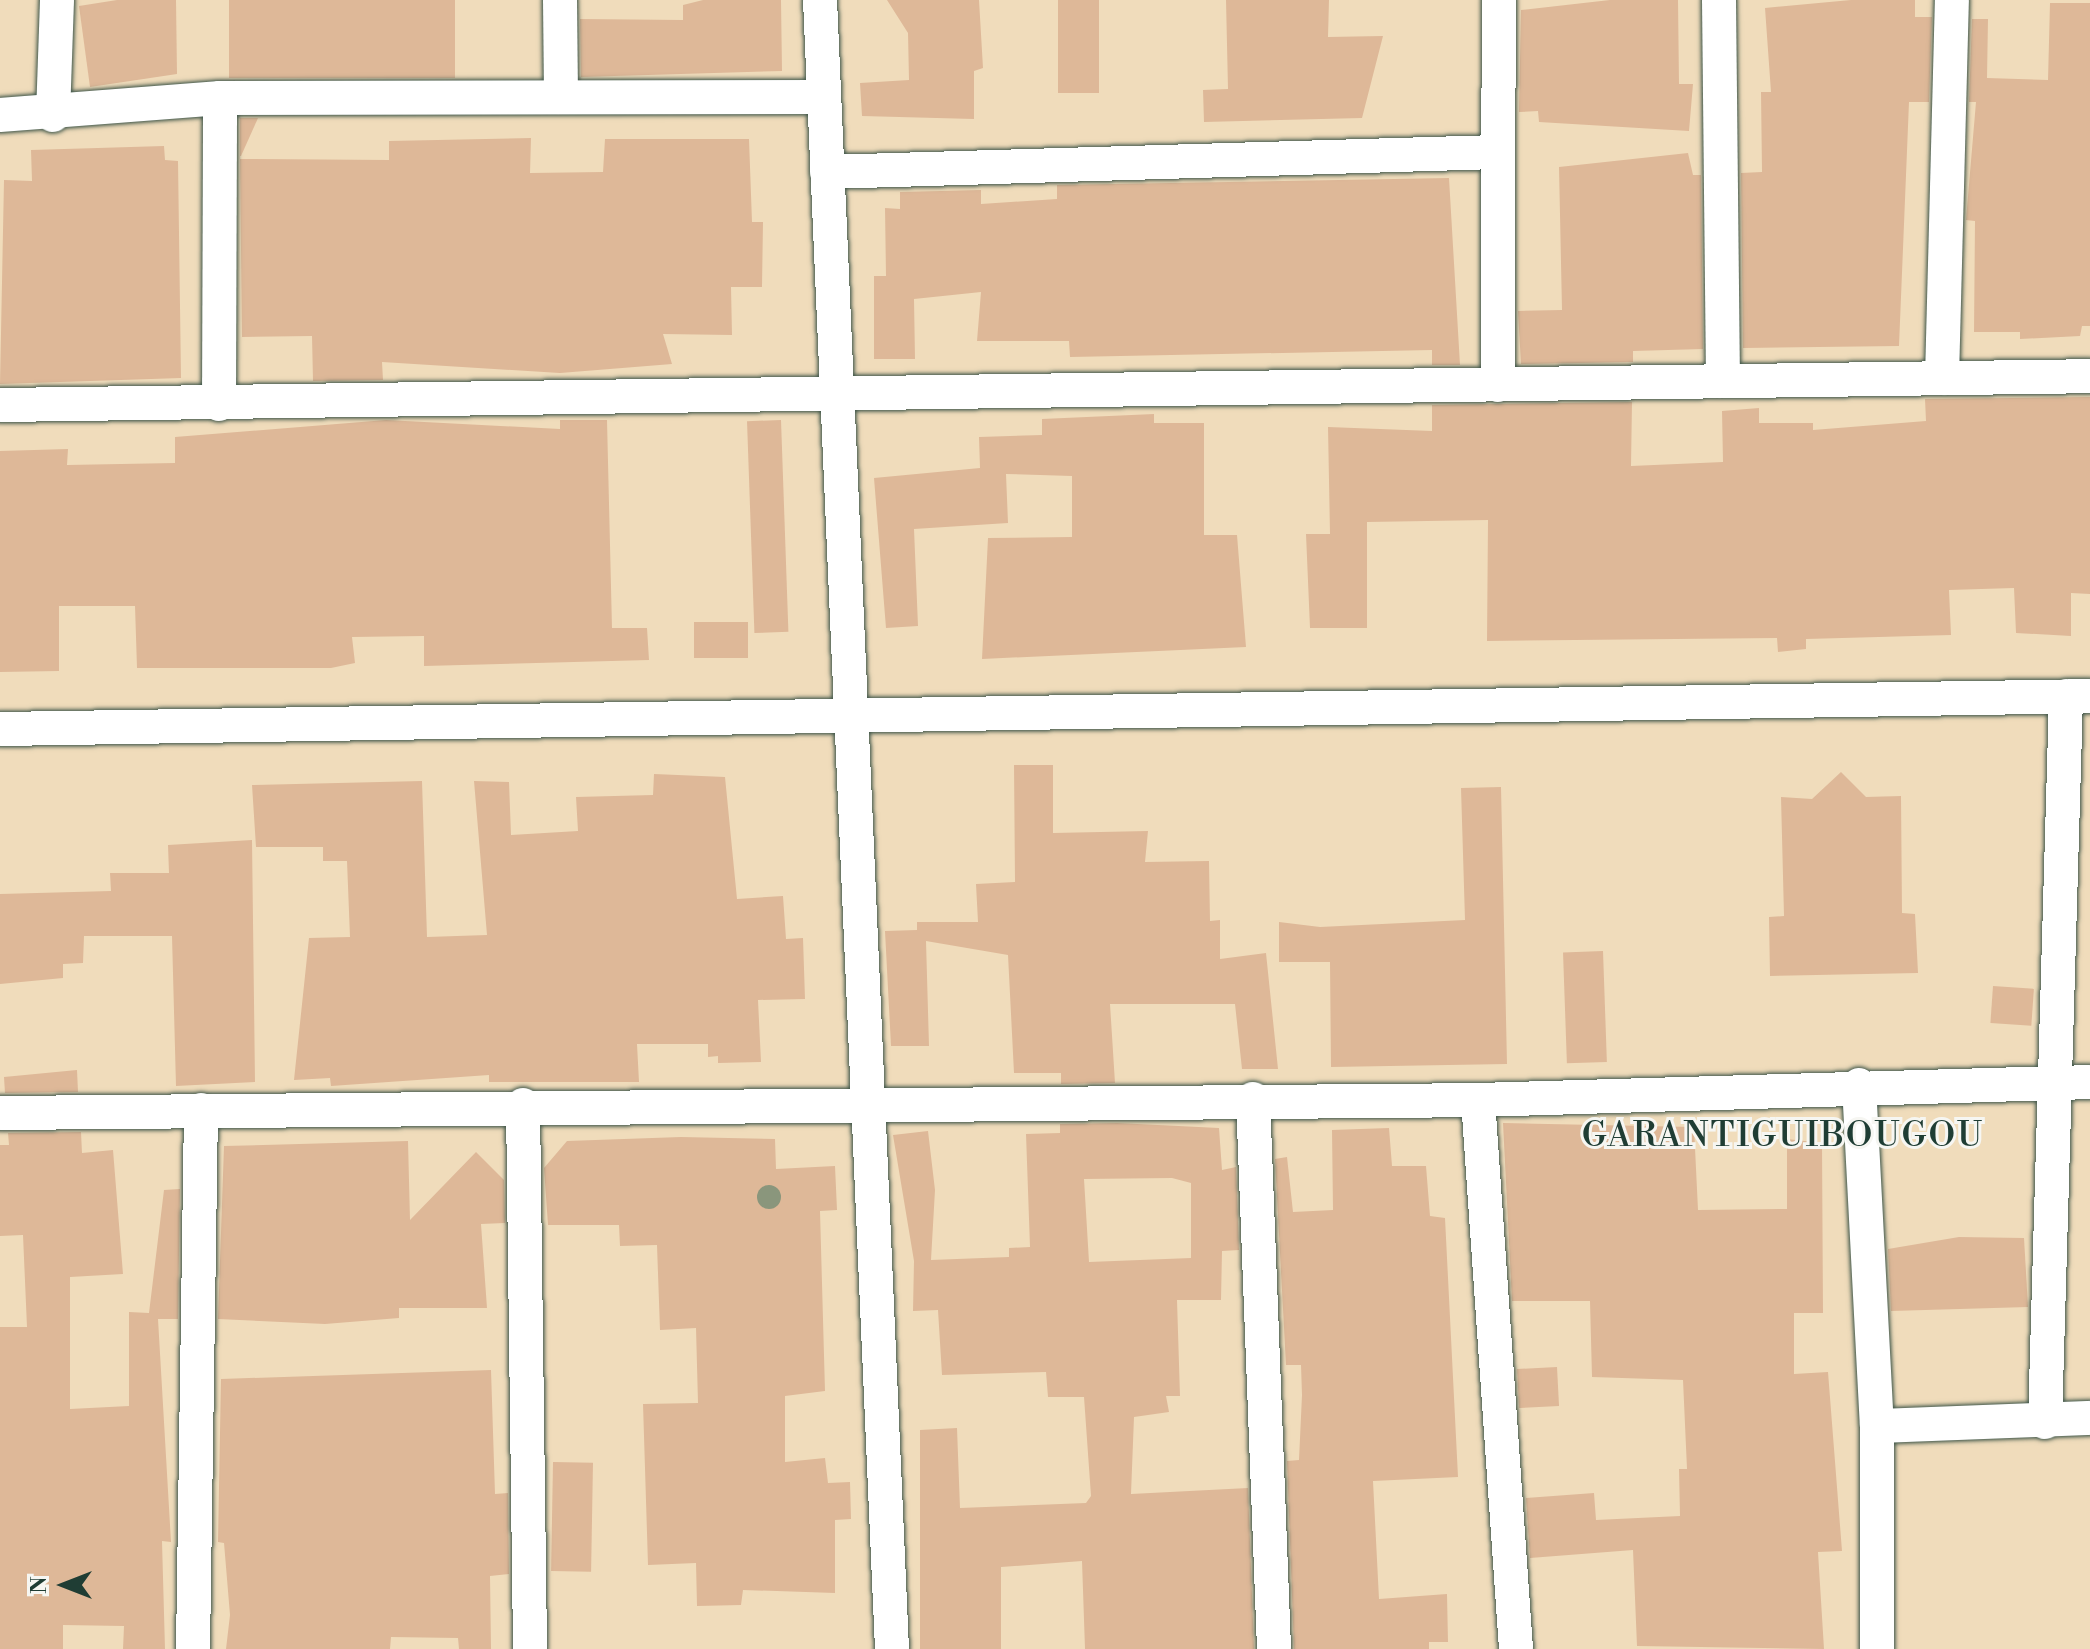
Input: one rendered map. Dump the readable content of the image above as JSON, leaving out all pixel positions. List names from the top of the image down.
{
  "districts": ["GARANTIGUIBOUGOU"],
  "north": "left"
}
